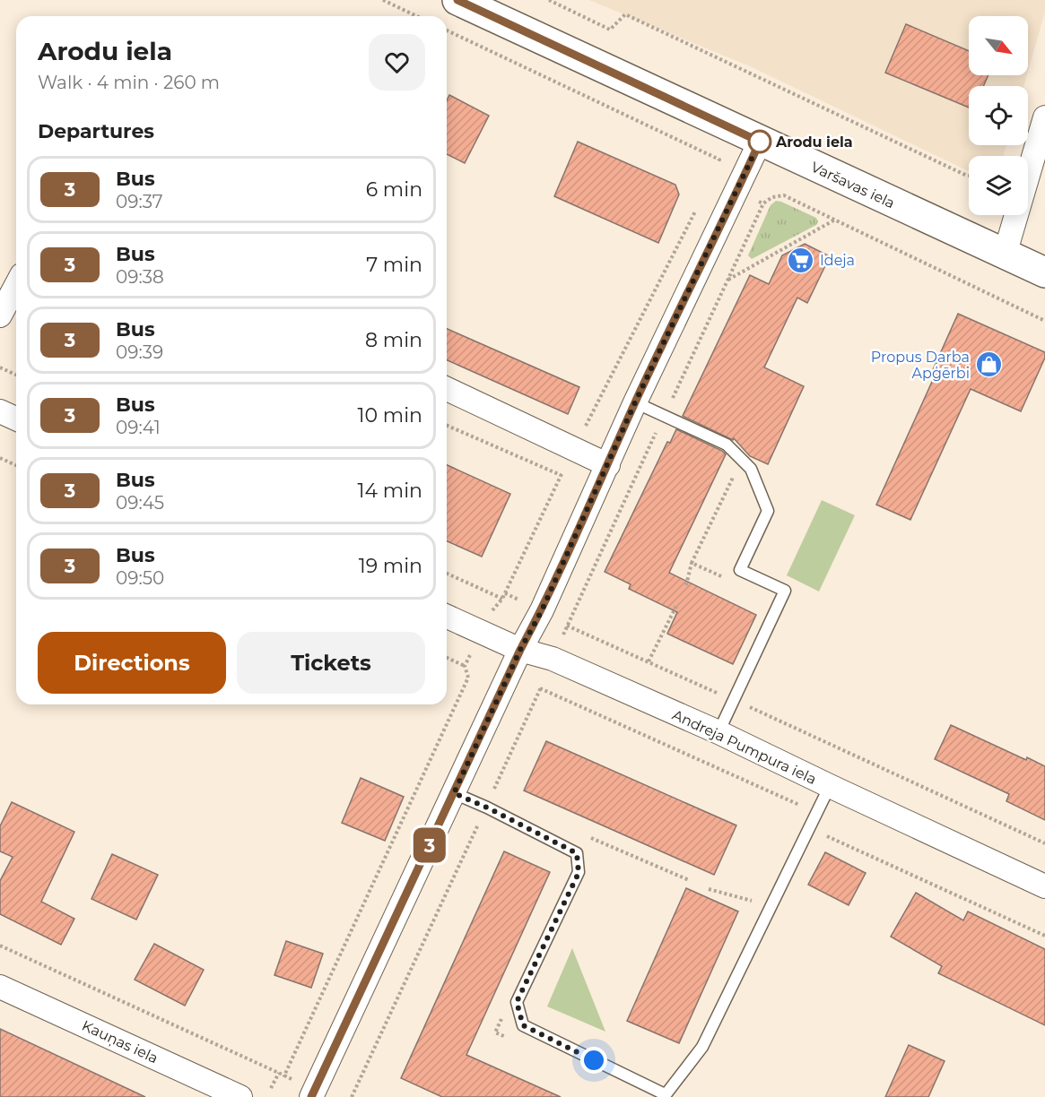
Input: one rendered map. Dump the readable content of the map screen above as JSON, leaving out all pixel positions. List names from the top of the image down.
{
  "streets": {
    "street": ["Varšavas iela", "Andreja Pumpura iela", "Kauņas iela"]
  },
  "places": {
    "other": ["Arodu iela"],
    "supermarket": ["Ideja"],
    "shop": ["Propus Darba Apģērbi"]
  },
  "lines": ["bus line 3"],
  "north": "bottom right",
  "page": {
    "on_map": "3",
    "heading": [
      ["Arodu iela", "Walk · 4 min · 260 m"],
      "Departures"
    ],
    "list": [
      {
        "mark": "3",
        "name": "Bus",
        "note": "09:37",
        "value": "6 min"
      },
      {
        "mark": "3",
        "name": "Bus",
        "note": "09:38",
        "value": "7 min"
      },
      {
        "mark": "3",
        "name": "Bus",
        "note": "09:39",
        "value": "8 min"
      },
      {
        "mark": "3",
        "name": "Bus",
        "note": "09:41",
        "value": "10 min"
      },
      {
        "mark": "3",
        "name": "Bus",
        "note": "09:45",
        "value": "14 min"
      },
      {
        "mark": "3",
        "name": "Bus",
        "note": "09:50",
        "value": "19 min"
      }
    ],
    "buttons": ["Directions", "Tickets"]
  }
}
